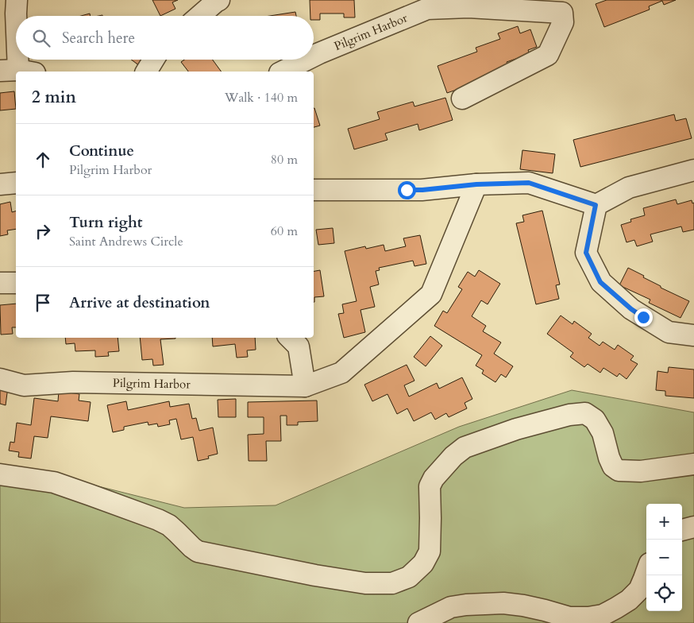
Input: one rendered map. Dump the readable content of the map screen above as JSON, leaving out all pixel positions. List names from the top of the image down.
{
  "streets": {
    "street": ["Pilgrim Harbor"]
  },
  "page": {
    "search": "Search here",
    "heading": ["2 min", "Walk · 140 m"],
    "list": [
      ["Continue", "Pilgrim Harbor", "80 m"],
      ["Turn right", "Saint Andrews Circle", "60 m"],
      "Arrive at destination"
    ],
    "map_buttons": ["+", "−"]
  }
}
